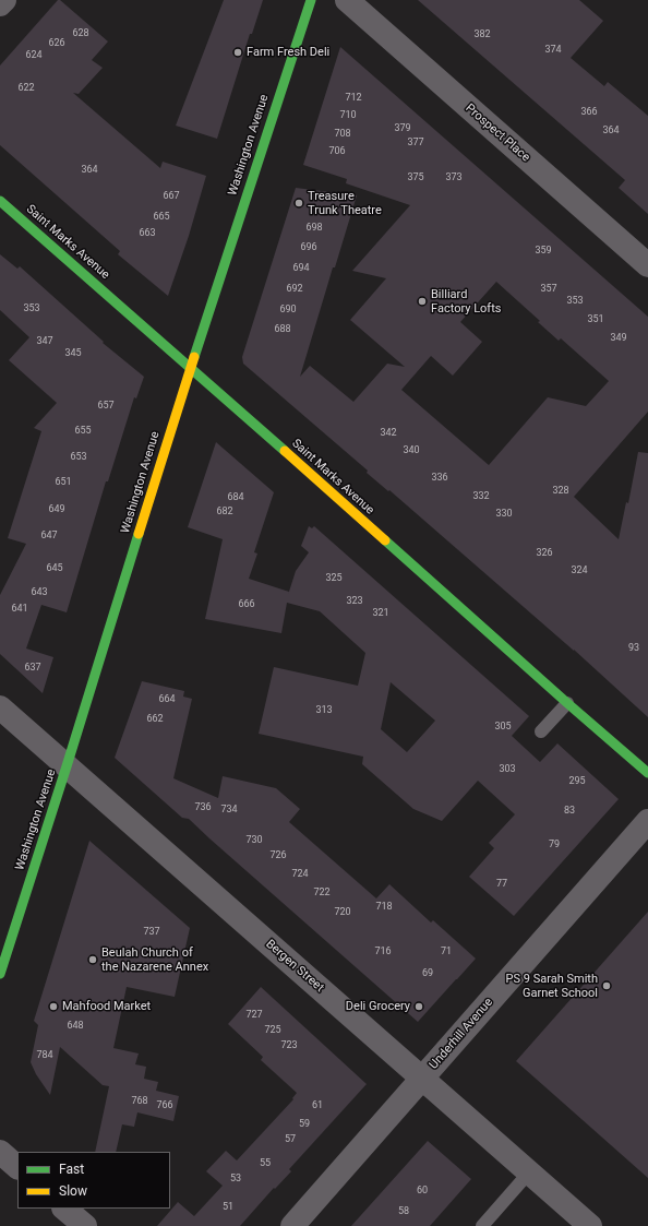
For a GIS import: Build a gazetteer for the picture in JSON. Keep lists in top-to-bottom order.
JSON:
{
  "streets": {
    "main road": ["Washington Avenue", "Saint Marks Avenue"],
    "street": ["Prospect Place", "Bergen Street", "Underhill Avenue"]
  },
  "crossings": [
    ["Washington Avenue", "Saint Marks Avenue"],
    ["Washington Avenue", "Bergen Street"],
    ["Bergen Street", "Underhill Avenue"]
  ],
  "places": [
    "Farm Fresh Deli",
    "Treasure Trunk Theatre",
    "Billiard Factory Lofts",
    "Beulah Church of the Nazarene Annex",
    "PS 9 Sarah Smith Garnet School",
    "Mahfood Market",
    "Deli Grocery"
  ],
  "house_numbers": [
    "628",
    "382",
    "626",
    "374",
    "624",
    "622",
    "712",
    "366",
    "710",
    "379",
    "364",
    "708",
    "377",
    "706",
    "364",
    "375",
    "373",
    "667",
    "665",
    "698",
    "663",
    "696",
    "359",
    "694",
    "692",
    "357",
    "353",
    "353",
    "690",
    "351",
    "688",
    "349",
    "347",
    "345",
    "657",
    "655",
    "342",
    "340",
    "653",
    "336",
    "651",
    "328",
    "332",
    "684",
    "649",
    "682",
    "330",
    "647",
    "326",
    "645",
    "324",
    "325",
    "643",
    "323",
    "666",
    "641",
    "321",
    "93",
    "637",
    "664",
    "313",
    "662",
    "305",
    "303",
    "295",
    "736",
    "734",
    "83",
    "730",
    "79",
    "726",
    "724",
    "77",
    "722",
    "718",
    "720",
    "737",
    "716",
    "71",
    "69",
    "727",
    "648",
    "725",
    "723",
    "784",
    "768",
    "766",
    "61",
    "59",
    "57",
    "55",
    "53",
    "60",
    "51",
    "58"
  ],
  "legend": ["Fast", "Slow"]
}
